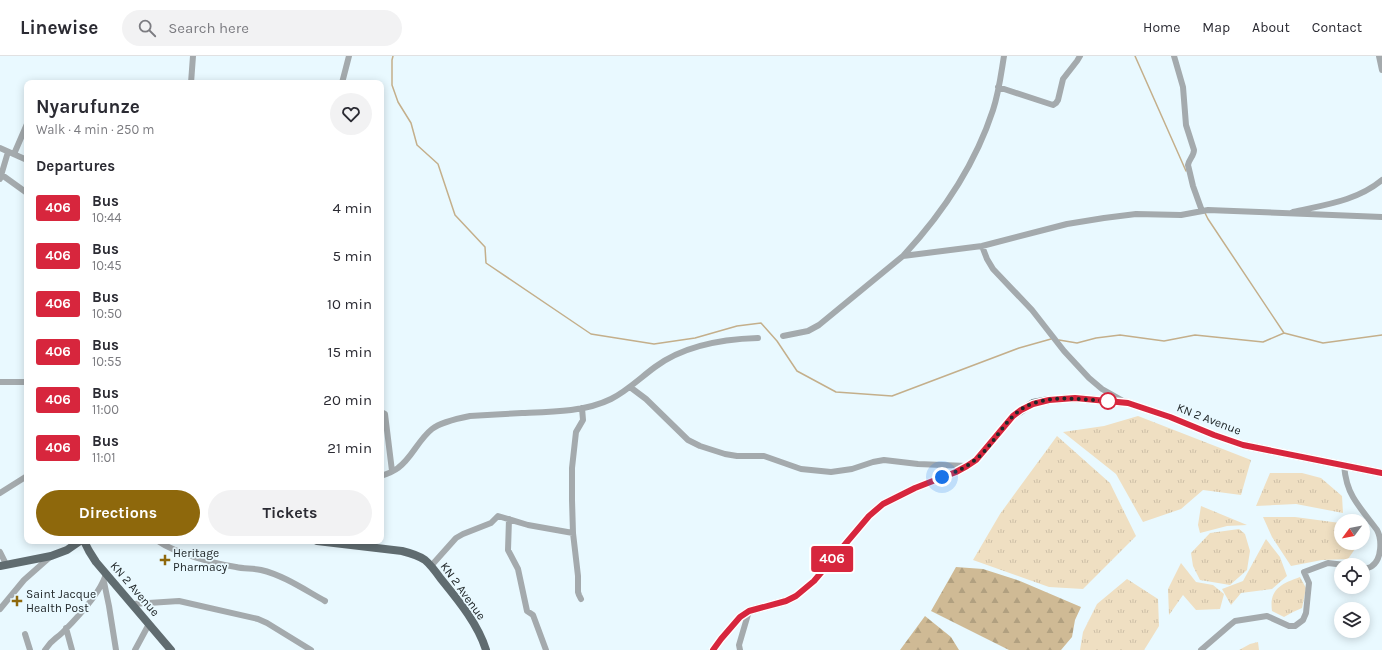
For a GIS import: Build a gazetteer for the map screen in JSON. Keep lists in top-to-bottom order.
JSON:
{
  "streets": {
    "main road": ["KN 2 Avenue"]
  },
  "places": {
    "health": ["Heritage Pharmacy", "Saint Jacque Health Post"]
  },
  "lines": ["bus line 406"],
  "north": "bottom left",
  "page": {
    "header": "Linewise",
    "search": "Search here",
    "nav": [
      "Home",
      "Map",
      "About",
      "Contact"
    ],
    "on_map": "406",
    "heading": [
      ["Nyarufunze", "Walk · 4 min · 250 m"],
      "Departures"
    ],
    "list": [
      {
        "mark": "406",
        "name": "Bus",
        "note": "10:44",
        "value": "4 min"
      },
      {
        "mark": "406",
        "name": "Bus",
        "note": "10:45",
        "value": "5 min"
      },
      {
        "mark": "406",
        "name": "Bus",
        "note": "10:50",
        "value": "10 min"
      },
      {
        "mark": "406",
        "name": "Bus",
        "note": "10:55",
        "value": "15 min"
      },
      {
        "mark": "406",
        "name": "Bus",
        "note": "11:00",
        "value": "20 min"
      },
      {
        "mark": "406",
        "name": "Bus",
        "note": "11:01",
        "value": "21 min"
      }
    ],
    "buttons": ["Directions", "Tickets"]
  }
}
